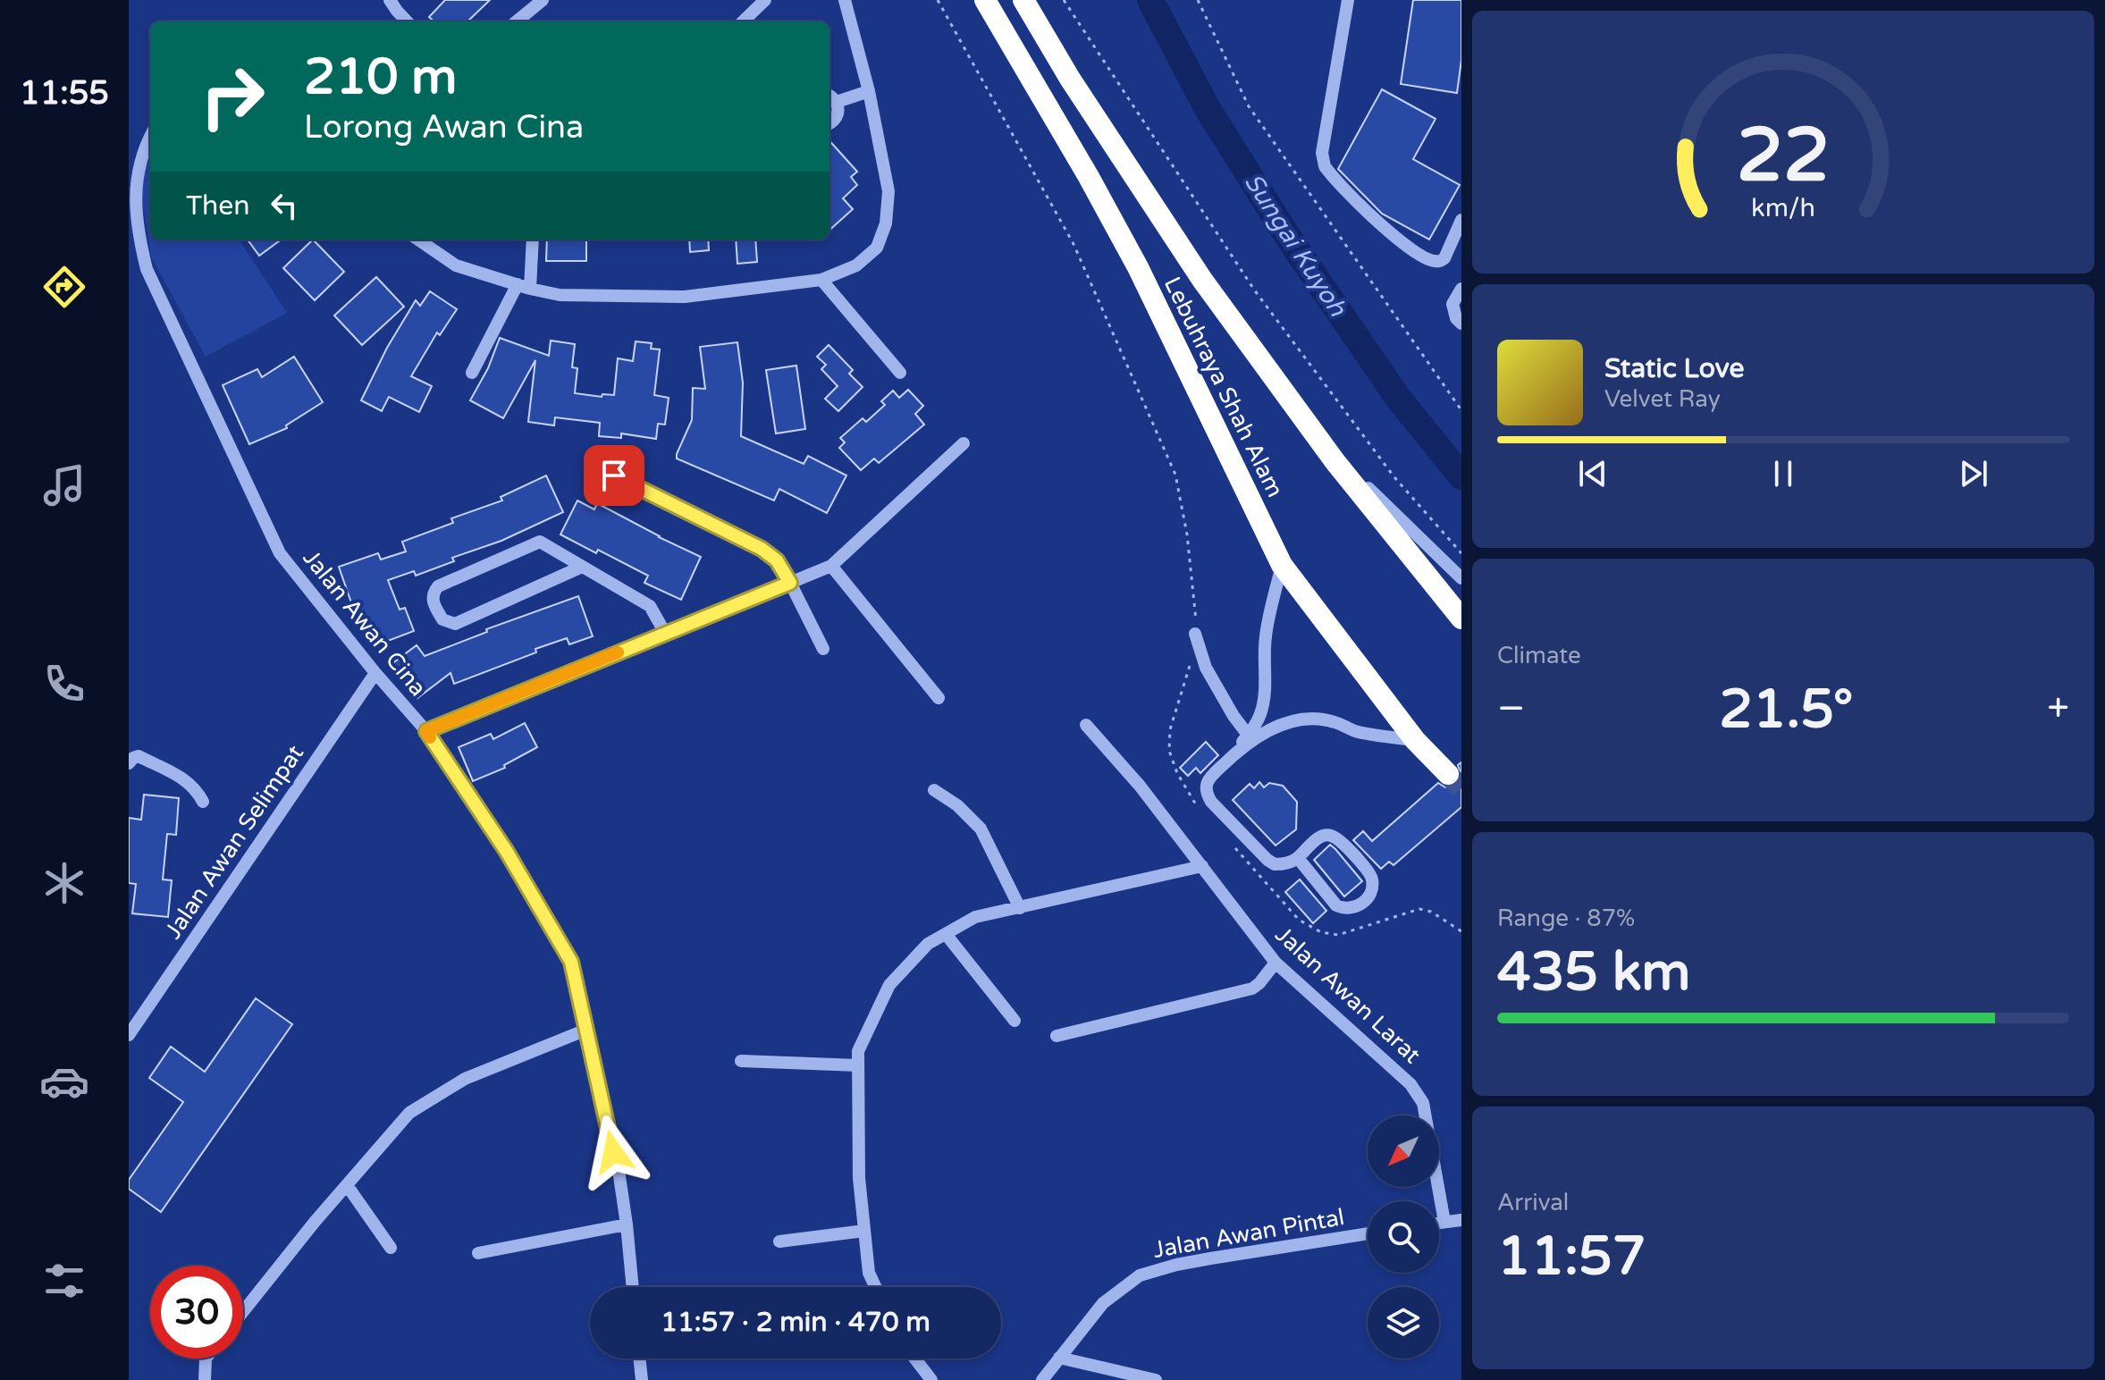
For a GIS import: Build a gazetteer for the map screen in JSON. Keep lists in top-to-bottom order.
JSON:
{
  "streets": {
    "highway": ["Lebuhraya Shah Alam"],
    "street": [
      "Jalan Awan Cina",
      "Jalan Awan Selimpat",
      "Jalan Awan Larat",
      "Jalan Awan Pintal"
    ]
  },
  "crossings": [
    ["Jalan Awan Cina", "Jalan Awan Selimpat"]
  ],
  "water": ["Sungai Kuyoh"],
  "north": "bottom left",
  "page": {
    "tabs": "11:55",
    "turn": ["210 m", "Lorong Awan Cina"],
    "then": "Then",
    "song": ["Static Love", "Velvet Ray"],
    "tile": [
      "Climate",
      ["Range · 87%", "435 km"],
      ["Arrival", "11:57"]
    ],
    "heat": ["−", "21.5°", "+"],
    "limit": "30",
    "trip": "11:57 · 2 min · 470 m",
    "gauge": ["22", "km/h"]
  }
}
